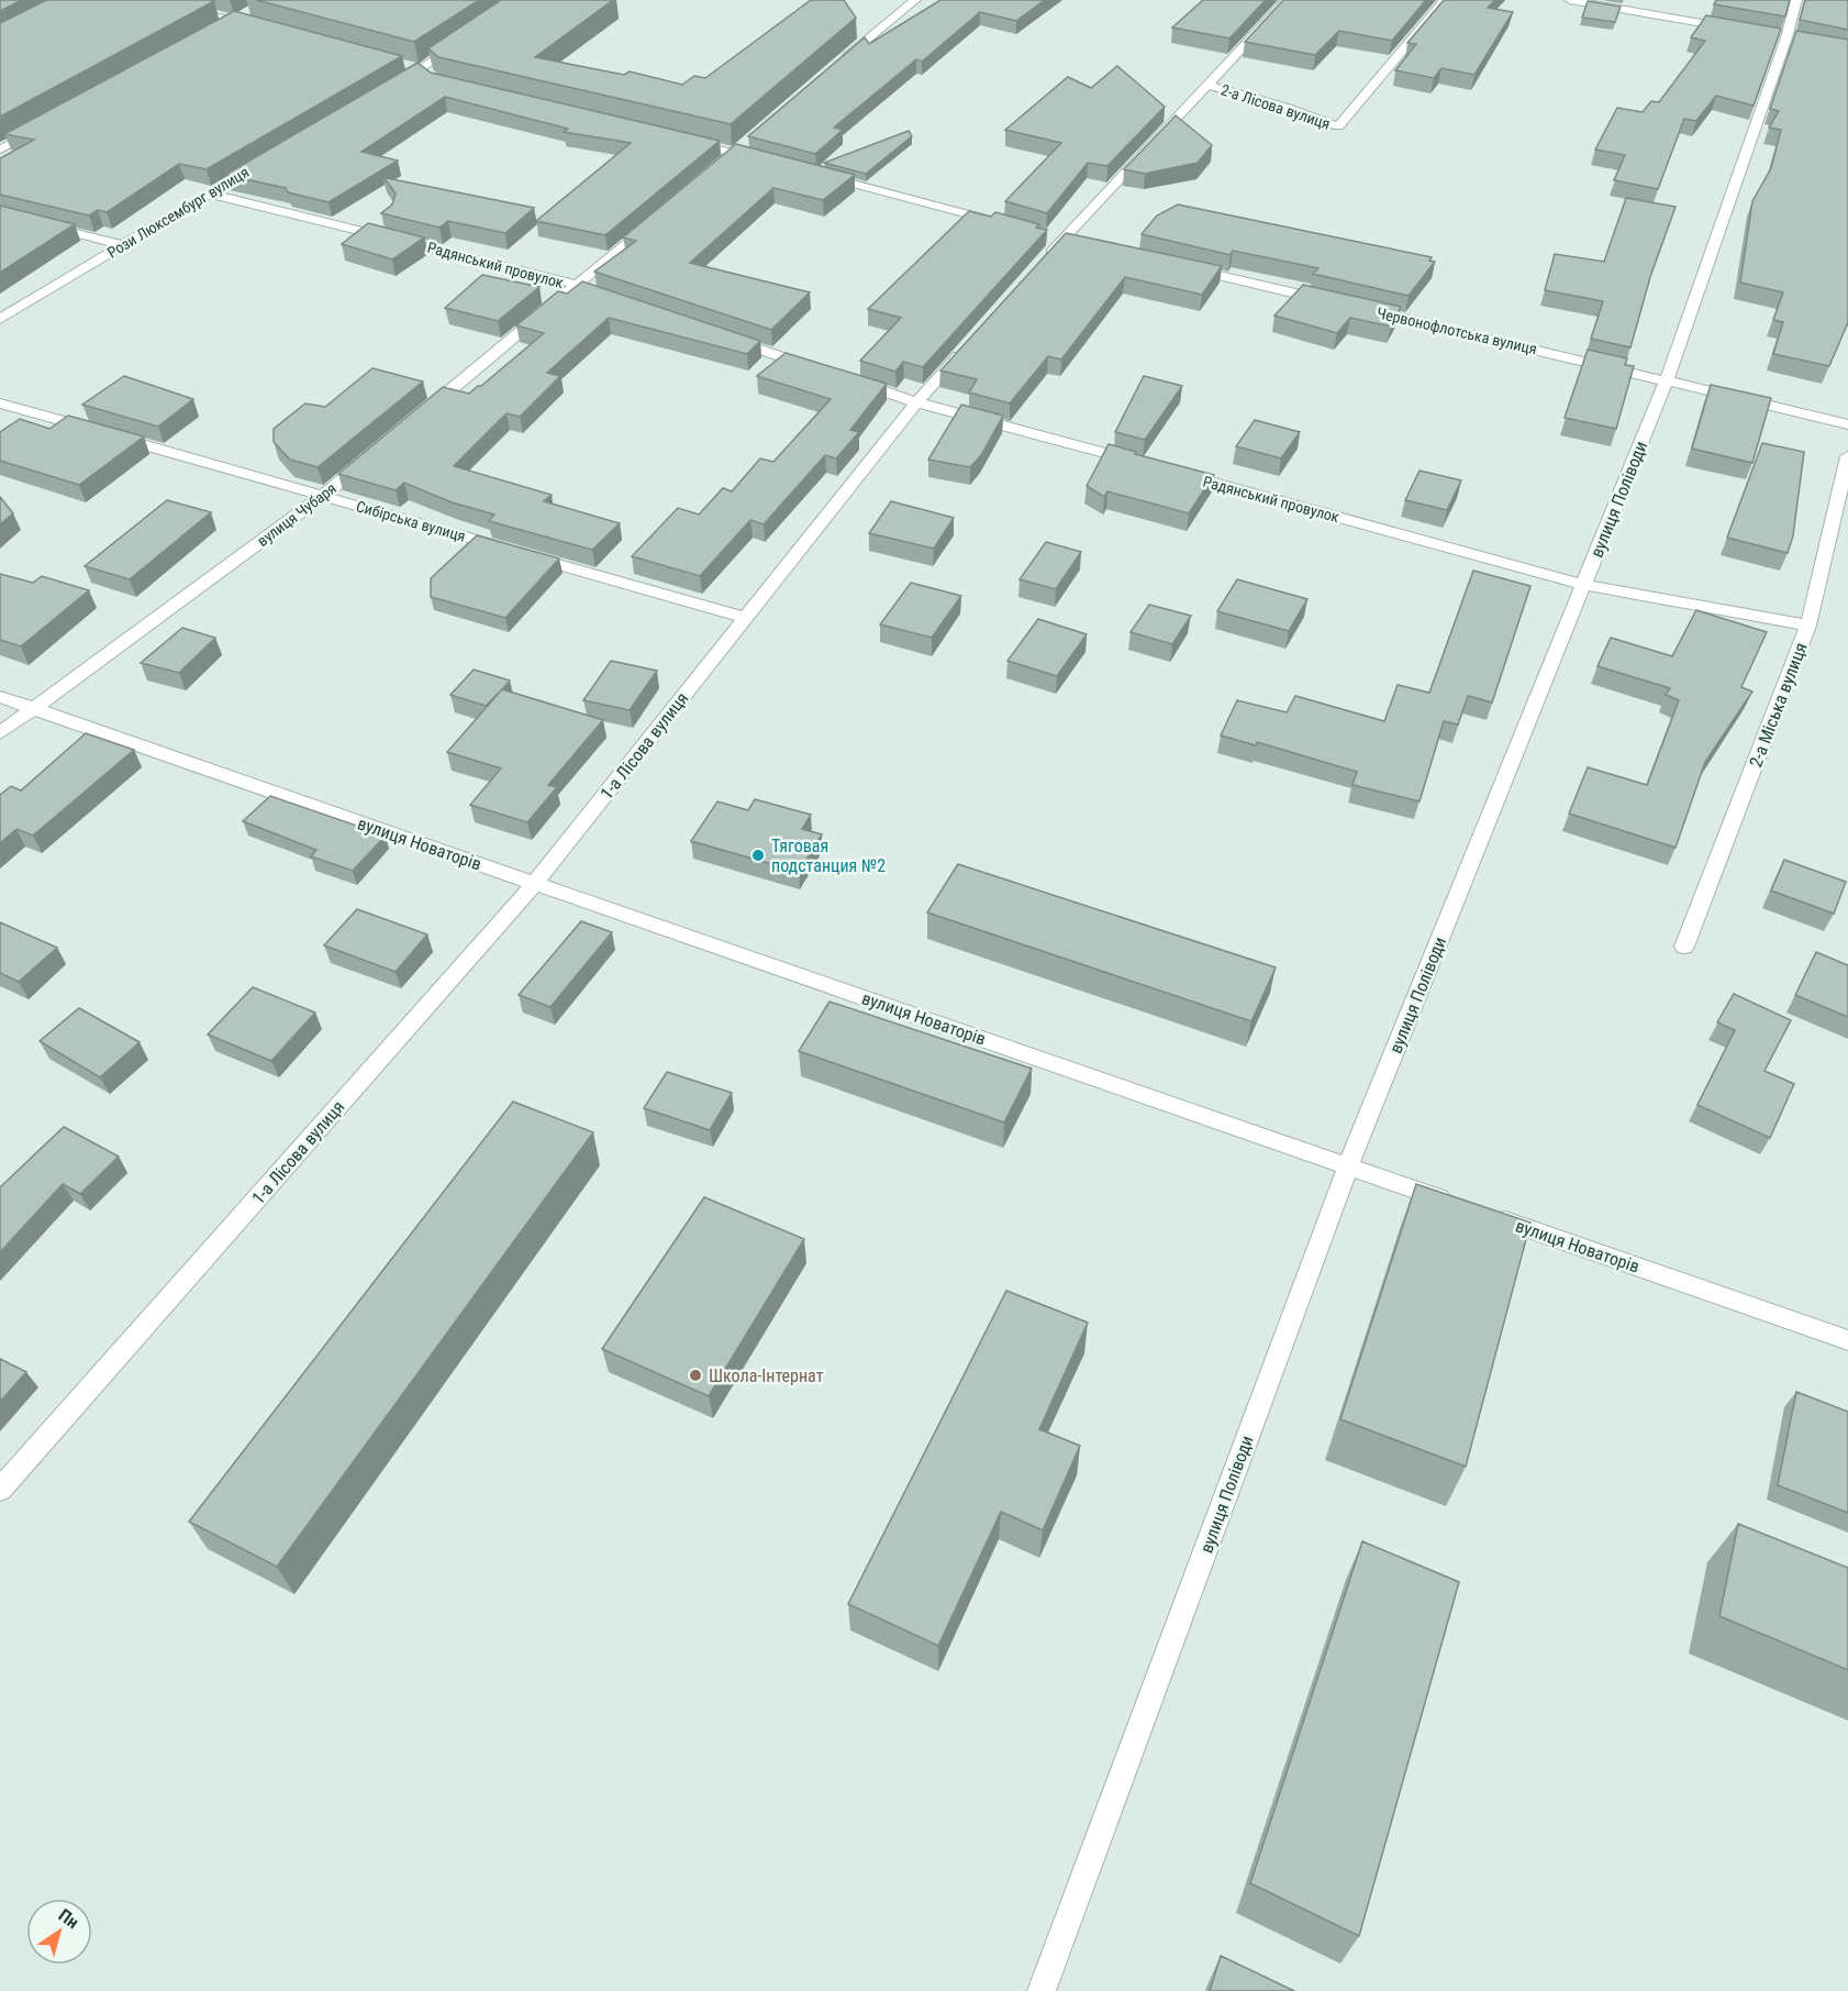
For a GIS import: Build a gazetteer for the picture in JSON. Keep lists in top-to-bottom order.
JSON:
{
  "streets": {
    "street": [
      "2-а Лісова вулиця",
      "Рози Люксембург вулиця",
      "Радянський провулок",
      "Червонофлотська вулиця",
      "вулиця Поліводи",
      "вулиця Чубаря",
      "Сибірська вулиця",
      "2-а Міська вулиця",
      "1-а Лісова вулиця",
      "вулиця Новаторів"
    ]
  },
  "crossings": [
    ["Рози Люксембург вулиця", "Радянський провулок"],
    ["Радянський провулок", "вулиця Поліводи"],
    ["Радянський провулок", "2-а Міська вулиця"],
    ["Червонофлотська вулиця", "вулиця Поліводи"],
    ["вулиця Поліводи", "вулиця Новаторів"],
    ["вулиця Чубаря", "Сибірська вулиця"],
    ["вулиця Чубаря", "вулиця Новаторів"],
    ["Сибірська вулиця", "1-а Лісова вулиця"],
    ["1-а Лісова вулиця", "вулиця Новаторів"]
  ],
  "places": ["Тяговая подстанция №2", "Школа-Інтернат"],
  "north": "top right"
}
